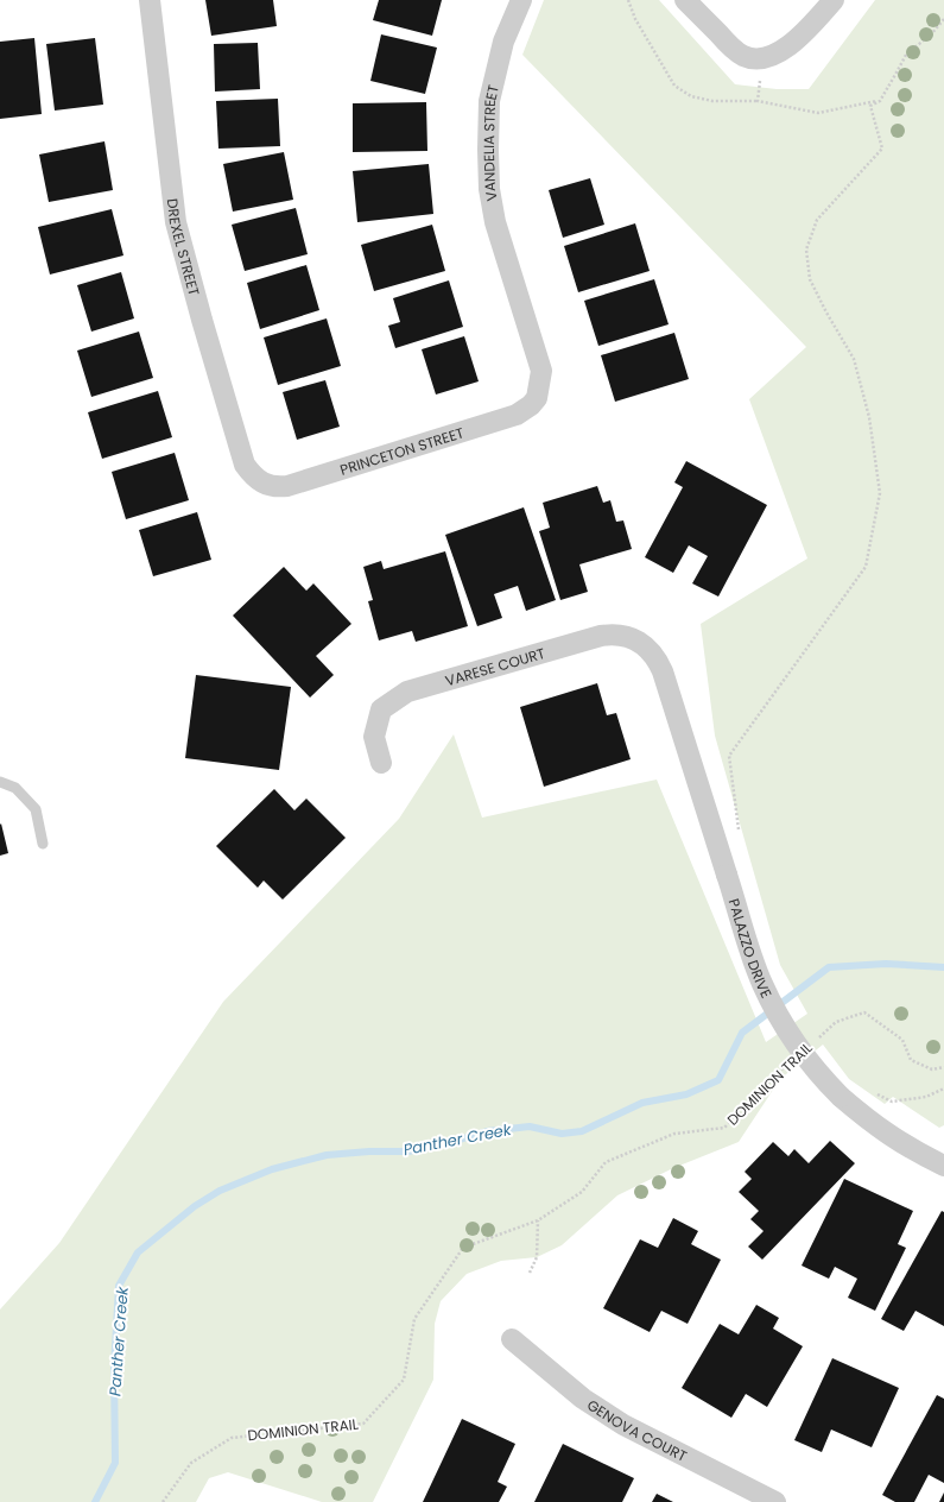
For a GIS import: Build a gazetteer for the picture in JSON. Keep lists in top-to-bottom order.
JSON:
{
  "streets": {
    "street": [
      "VANDELIA STREET",
      "DREXEL STREET",
      "PRINCETON STREET",
      "VARESE COURT",
      "PALAZZO DRIVE",
      "GENOVA COURT"
    ],
    "path": ["DOMINION TRAIL"]
  },
  "crossings": [
    ["VANDELIA STREET", "PRINCETON STREET"],
    ["DREXEL STREET", "PRINCETON STREET"],
    ["VARESE COURT", "PALAZZO DRIVE"]
  ],
  "water": ["Panther Creek"]
}
